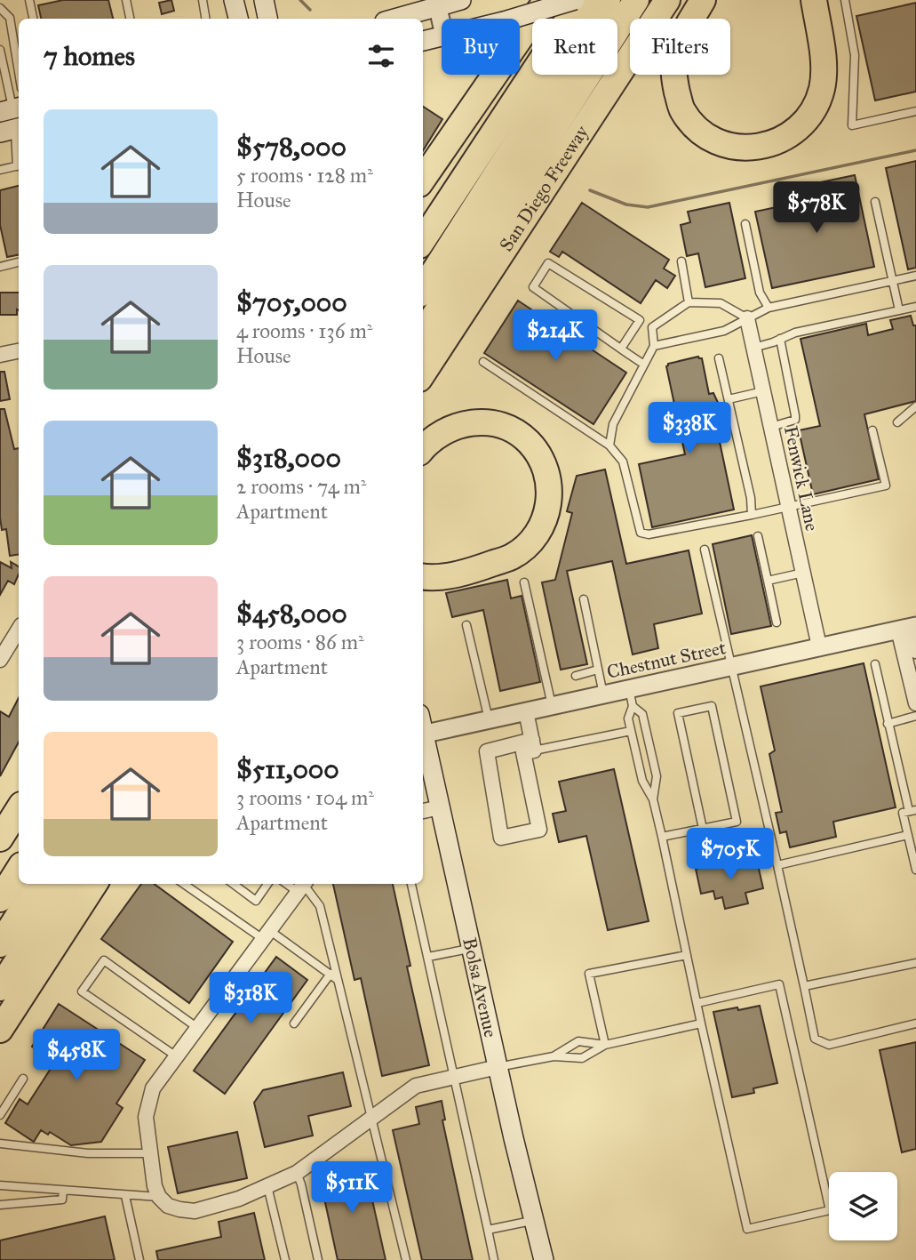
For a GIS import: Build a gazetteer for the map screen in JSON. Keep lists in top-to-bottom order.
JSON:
{
  "streets": {
    "highway": ["San Diego Freeway"],
    "main road": ["Bolsa Avenue"],
    "street": ["Fenwick Lane", "Chestnut Street"]
  },
  "crossings": [
    ["Fenwick Lane", "Chestnut Street"],
    ["Chestnut Street", "Bolsa Avenue"]
  ],
  "page": {
    "chip": ["Buy", "Rent", "Filters"],
    "heading": "7 homes",
    "list": [
      {
        "name": "$578,000",
        "note": "5 rooms · 128 m² · House"
      },
      {
        "name": "$705,000",
        "note": "4 rooms · 136 m² · House"
      },
      {
        "name": "$318,000",
        "note": "2 rooms · 74 m² · Apartment"
      },
      {
        "name": "$458,000",
        "note": "3 rooms · 86 m² · Apartment"
      },
      {
        "name": "$511,000",
        "note": "3 rooms · 104 m² · Apartment"
      }
    ],
    "price": [
      "$578K",
      "$214K",
      "$338K",
      "$705K",
      "$318K",
      "$458K",
      "$511K"
    ]
  }
}
